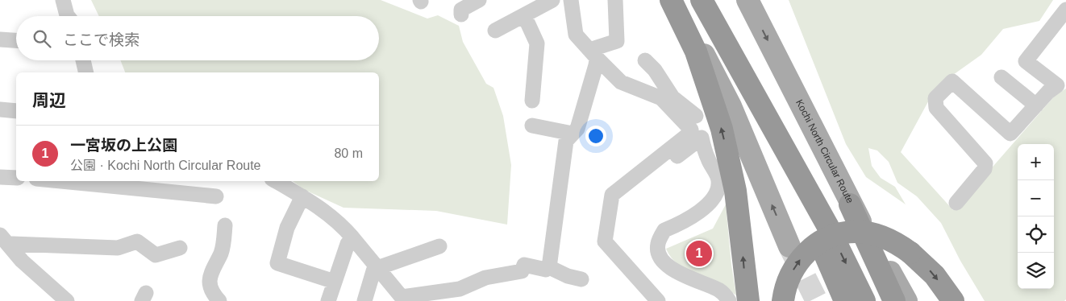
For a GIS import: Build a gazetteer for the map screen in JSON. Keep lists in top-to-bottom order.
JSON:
{
  "streets": {
    "main road": ["Kochi North Circular Route"]
  },
  "page": {
    "search": "ここで検索",
    "heading": "周辺",
    "list": [
      {
        "mark": "1",
        "name": "一宮坂の上公園",
        "note": "公園 · Kochi North Circular Route",
        "value": "80 m"
      }
    ],
    "map_buttons": ["+", "−"],
    "pins": "1"
  }
}
